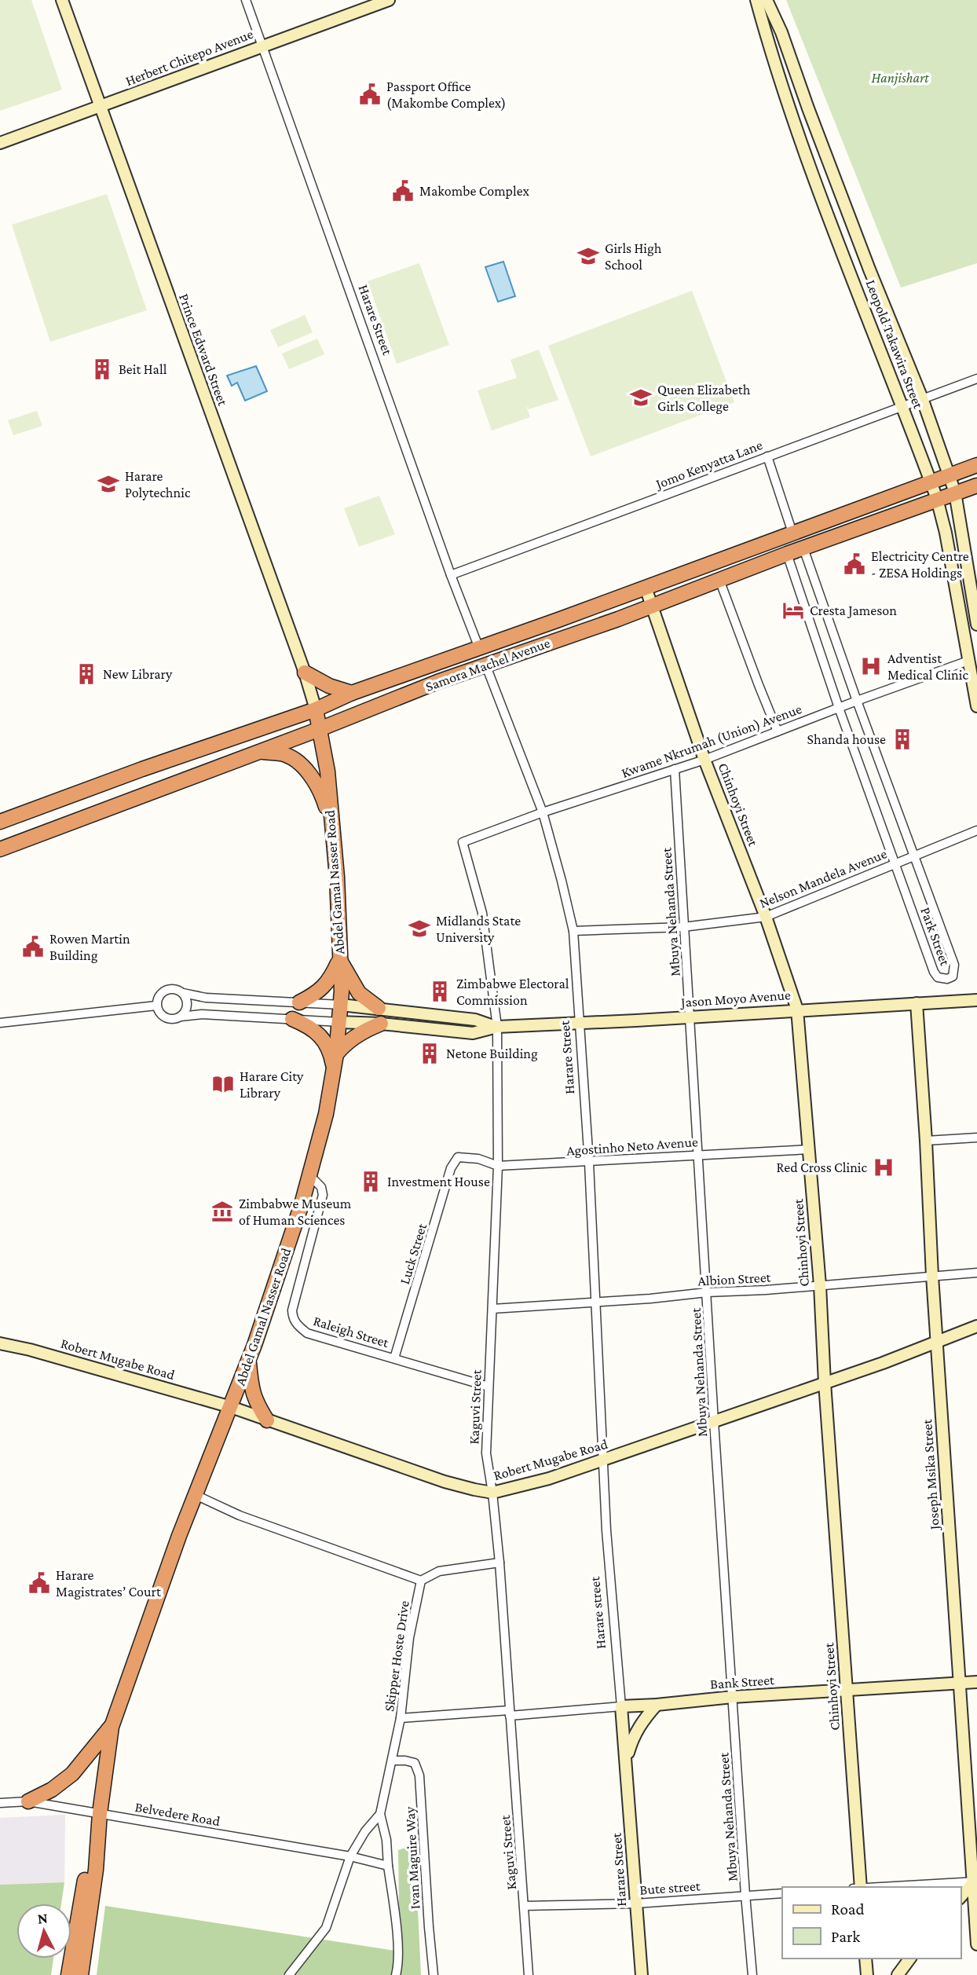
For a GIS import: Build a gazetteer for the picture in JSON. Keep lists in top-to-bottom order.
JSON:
{
  "streets": {
    "highway": ["Samora Machel Avenue", "Abdel Gamal Nasser Road"],
    "main road": [
      "Herbert Chitepo Avenue",
      "Harare Street",
      "Leopold Takawira Street",
      "Prince Edward Street",
      "Chinhoyi Street",
      "Jason Moyo Avenue",
      "Robert Mugabe Road",
      "Joseph Msika Street",
      "Harare street",
      "Bank Street"
    ],
    "street": [
      "Jomo Kenyatta Lane",
      "Kwame Nkrumah (Union) Avenue",
      "Nelson Mandela Avenue",
      "Mbuya Nehanda Street",
      "Park Street",
      "Agostinho Neto Avenue",
      "Luck Street",
      "Albion Street",
      "Raleigh Street",
      "Kaguvi Street",
      "Skipper Hoste Drive",
      "Belvedere Road",
      "Ivan Maguire Way",
      "Bute street"
    ]
  },
  "crossings": [
    ["Herbert Chitepo Avenue", "Harare Street"],
    ["Herbert Chitepo Avenue", "Prince Edward Street"],
    ["Harare Street", "Jomo Kenyatta Lane"],
    ["Harare Street", "Samora Machel Avenue"],
    ["Harare Street", "Kwame Nkrumah (Union) Avenue"],
    ["Harare Street", "Nelson Mandela Avenue"],
    ["Harare Street", "Jason Moyo Avenue"],
    ["Harare Street", "Agostinho Neto Avenue"],
    ["Harare Street", "Albion Street"],
    ["Harare Street", "Robert Mugabe Road"],
    ["Harare Street", "Harare street"],
    ["Harare Street", "Bute street"],
    ["Leopold Takawira Street", "Jomo Kenyatta Lane"],
    ["Leopold Takawira Street", "Samora Machel Avenue"],
    ["Leopold Takawira Street", "Kwame Nkrumah (Union) Avenue"],
    ["Prince Edward Street", "Samora Machel Avenue"],
    ["Prince Edward Street", "Abdel Gamal Nasser Road"],
    ["Samora Machel Avenue", "Chinhoyi Street"],
    ["Samora Machel Avenue", "Abdel Gamal Nasser Road"],
    ["Samora Machel Avenue", "Park Street"],
    ["Kwame Nkrumah (Union) Avenue", "Chinhoyi Street"],
    ["Kwame Nkrumah (Union) Avenue", "Mbuya Nehanda Street"],
    ["Kwame Nkrumah (Union) Avenue", "Park Street"],
    ["Kwame Nkrumah (Union) Avenue", "Kaguvi Street"],
    ["Chinhoyi Street", "Nelson Mandela Avenue"],
    ["Chinhoyi Street", "Jason Moyo Avenue"],
    ["Chinhoyi Street", "Agostinho Neto Avenue"],
    ["Chinhoyi Street", "Albion Street"],
    ["Chinhoyi Street", "Robert Mugabe Road"],
    ["Chinhoyi Street", "Bank Street"],
    ["Nelson Mandela Avenue", "Mbuya Nehanda Street"],
    ["Nelson Mandela Avenue", "Park Street"],
    ["Abdel Gamal Nasser Road", "Jason Moyo Avenue"],
    ["Abdel Gamal Nasser Road", "Raleigh Street"],
    ["Abdel Gamal Nasser Road", "Robert Mugabe Road"],
    ["Abdel Gamal Nasser Road", "Belvedere Road"],
    ["Mbuya Nehanda Street", "Jason Moyo Avenue"],
    ["Mbuya Nehanda Street", "Agostinho Neto Avenue"],
    ["Mbuya Nehanda Street", "Albion Street"],
    ["Mbuya Nehanda Street", "Robert Mugabe Road"],
    ["Mbuya Nehanda Street", "Bank Street"],
    ["Mbuya Nehanda Street", "Bute street"],
    ["Jason Moyo Avenue", "Kaguvi Street"],
    ["Jason Moyo Avenue", "Joseph Msika Street"],
    ["Agostinho Neto Avenue", "Luck Street"],
    ["Agostinho Neto Avenue", "Kaguvi Street"],
    ["Luck Street", "Raleigh Street"],
    ["Albion Street", "Kaguvi Street"],
    ["Albion Street", "Joseph Msika Street"],
    ["Raleigh Street", "Kaguvi Street"],
    ["Robert Mugabe Road", "Kaguvi Street"],
    ["Robert Mugabe Road", "Joseph Msika Street"],
    ["Robert Mugabe Road", "Harare street"],
    ["Kaguvi Street", "Bank Street"],
    ["Kaguvi Street", "Bute street"],
    ["Joseph Msika Street", "Bank Street"],
    ["Harare street", "Bank Street"],
    ["Skipper Hoste Drive", "Bank Street"],
    ["Skipper Hoste Drive", "Belvedere Road"],
    ["Skipper Hoste Drive", "Ivan Maguire Way"]
  ],
  "parks": ["Hanjishart"],
  "places": {
    "public building": [
      "Passport Office (Makombe Complex)",
      "Makombe Complex",
      "Electricity Centre - ZESA Holdings",
      "Rowen Martin Building",
      "Harare Magistrates’ Court"
    ],
    "school or university": [
      "Girls High School",
      "Queen Elizabeth Girls College",
      "Harare Polytechnic",
      "Midlands State University"
    ],
    "building": [
      "Beit Hall",
      "New Library",
      "Shanda house",
      "Zimbabwe Electoral Commission",
      "Netone Building",
      "Investment House"
    ],
    "hotel": ["Cresta Jameson"],
    "hospital": ["Adventist Medical Clinic", "Red Cross Clinic"],
    "library": ["Harare City Library"],
    "museum": ["Zimbabwe Museum of Human Sciences"]
  },
  "legend": ["Road", "Park"],
  "north": "top"
}
